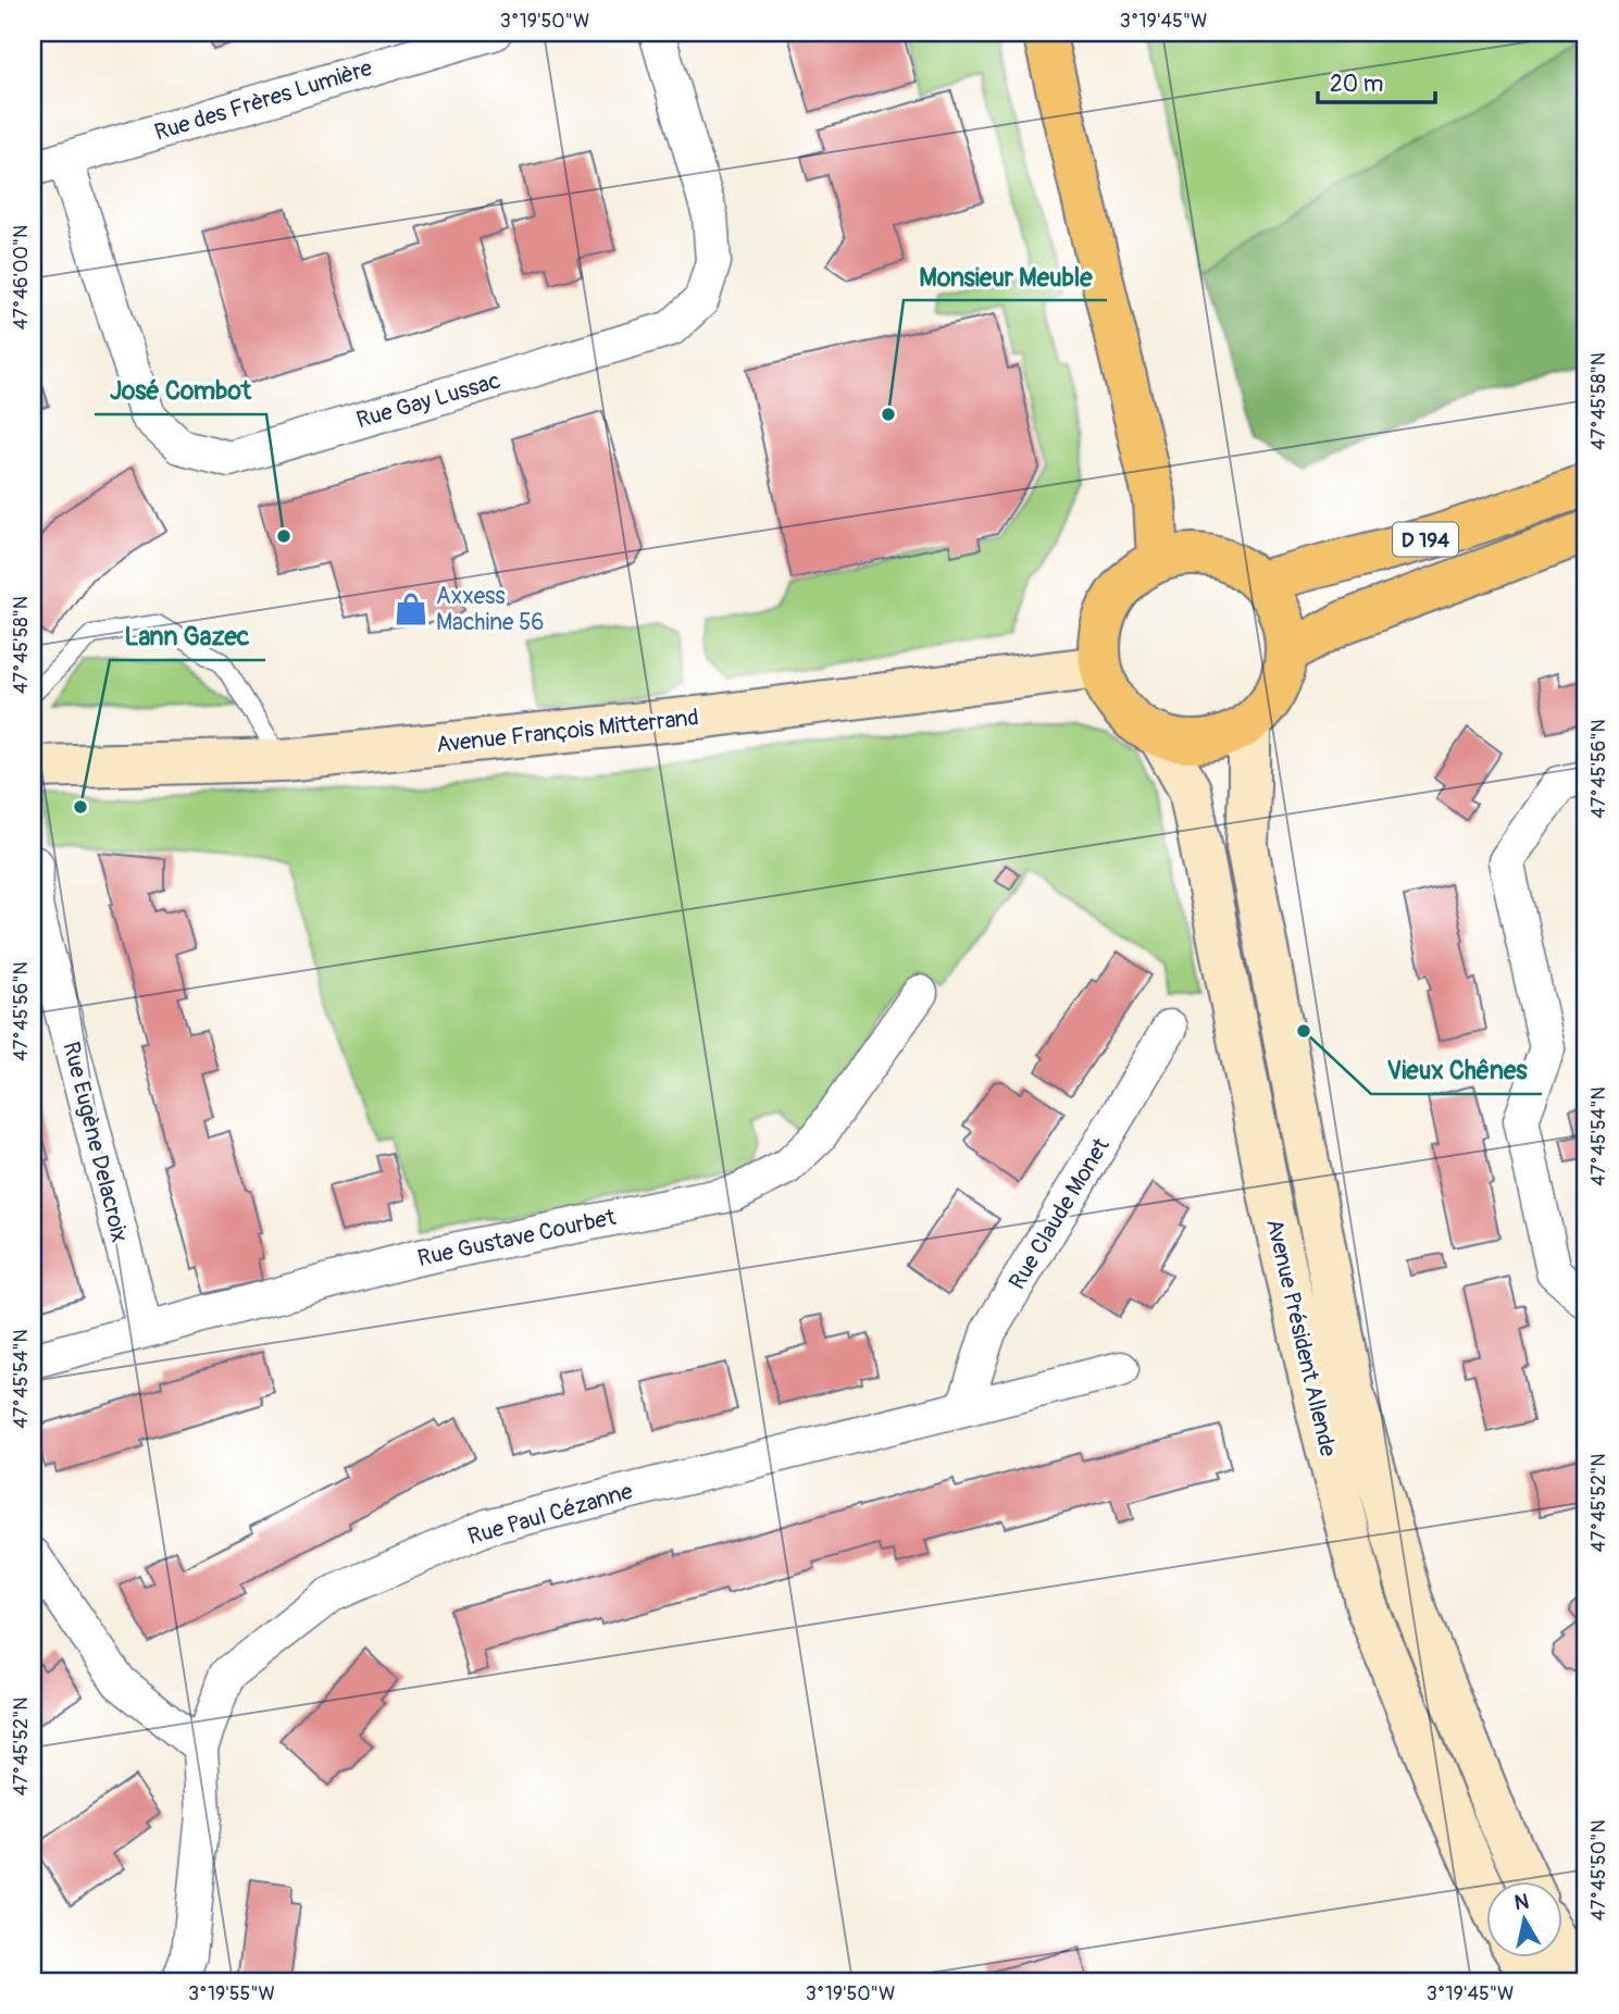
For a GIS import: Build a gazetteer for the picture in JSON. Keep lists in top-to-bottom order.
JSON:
{
  "streets": {
    "main road": ["D 194", "Avenue François Mitterrand", "Avenue Président Allende"],
    "street": [
      "Rue des Frères Lumière",
      "Rue Gay Lussac",
      "Rue Eugène Delacroix",
      "Rue Claude Monet",
      "Rue Gustave Courbet",
      "Rue Paul Cézanne"
    ]
  },
  "crossings": [
    ["Rue des Frères Lumière", "Rue Gay Lussac"],
    ["D 194", "Avenue François Mitterrand"],
    ["D 194", "Avenue Président Allende"],
    ["Avenue François Mitterrand", "Avenue Président Allende"],
    ["Rue Eugène Delacroix", "Rue Gustave Courbet"],
    ["Rue Claude Monet", "Rue Paul Cézanne"]
  ],
  "places": {
    "other": [
      "Monsieur Meuble",
      "José Combot",
      "Lann Gazec",
      "Vieux Chênes"
    ],
    "shop": ["Axxess Machine 56"]
  },
  "scale_bar": "20 m",
  "north": "top",
  "coordinates": [
    "3°19'50\"W",
    "3°19'45\"W",
    "47°46'00\"N",
    "47°45'58\"N",
    "47°45'56\"N",
    "47°45'54\"N",
    "47°45'52\"N",
    "47°45'50\"N",
    "3°19'55\"W"
  ]
}
